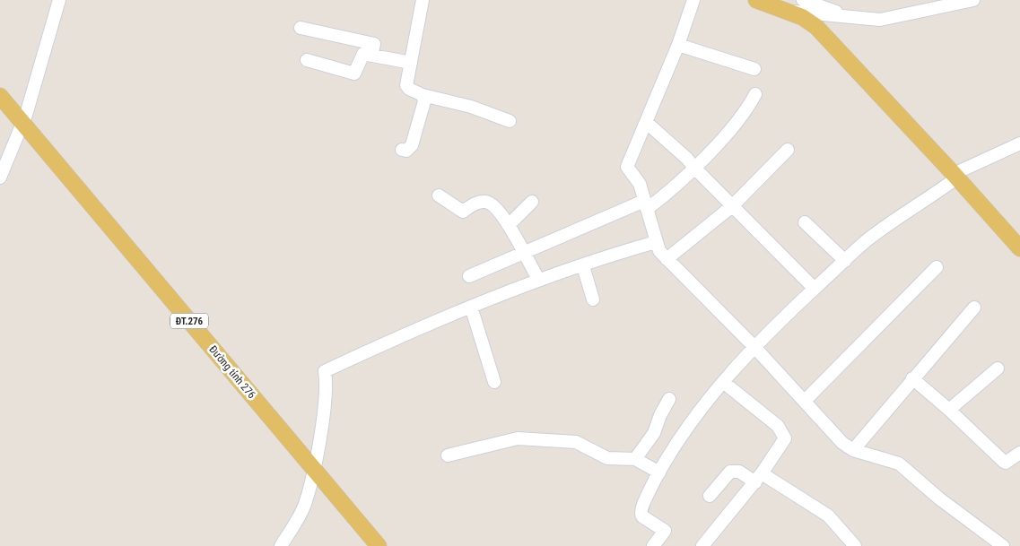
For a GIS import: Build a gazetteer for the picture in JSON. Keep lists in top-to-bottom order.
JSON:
{
  "streets": {
    "main road": ["ĐT.276", "Đường tỉnh 276"]
  }
}
